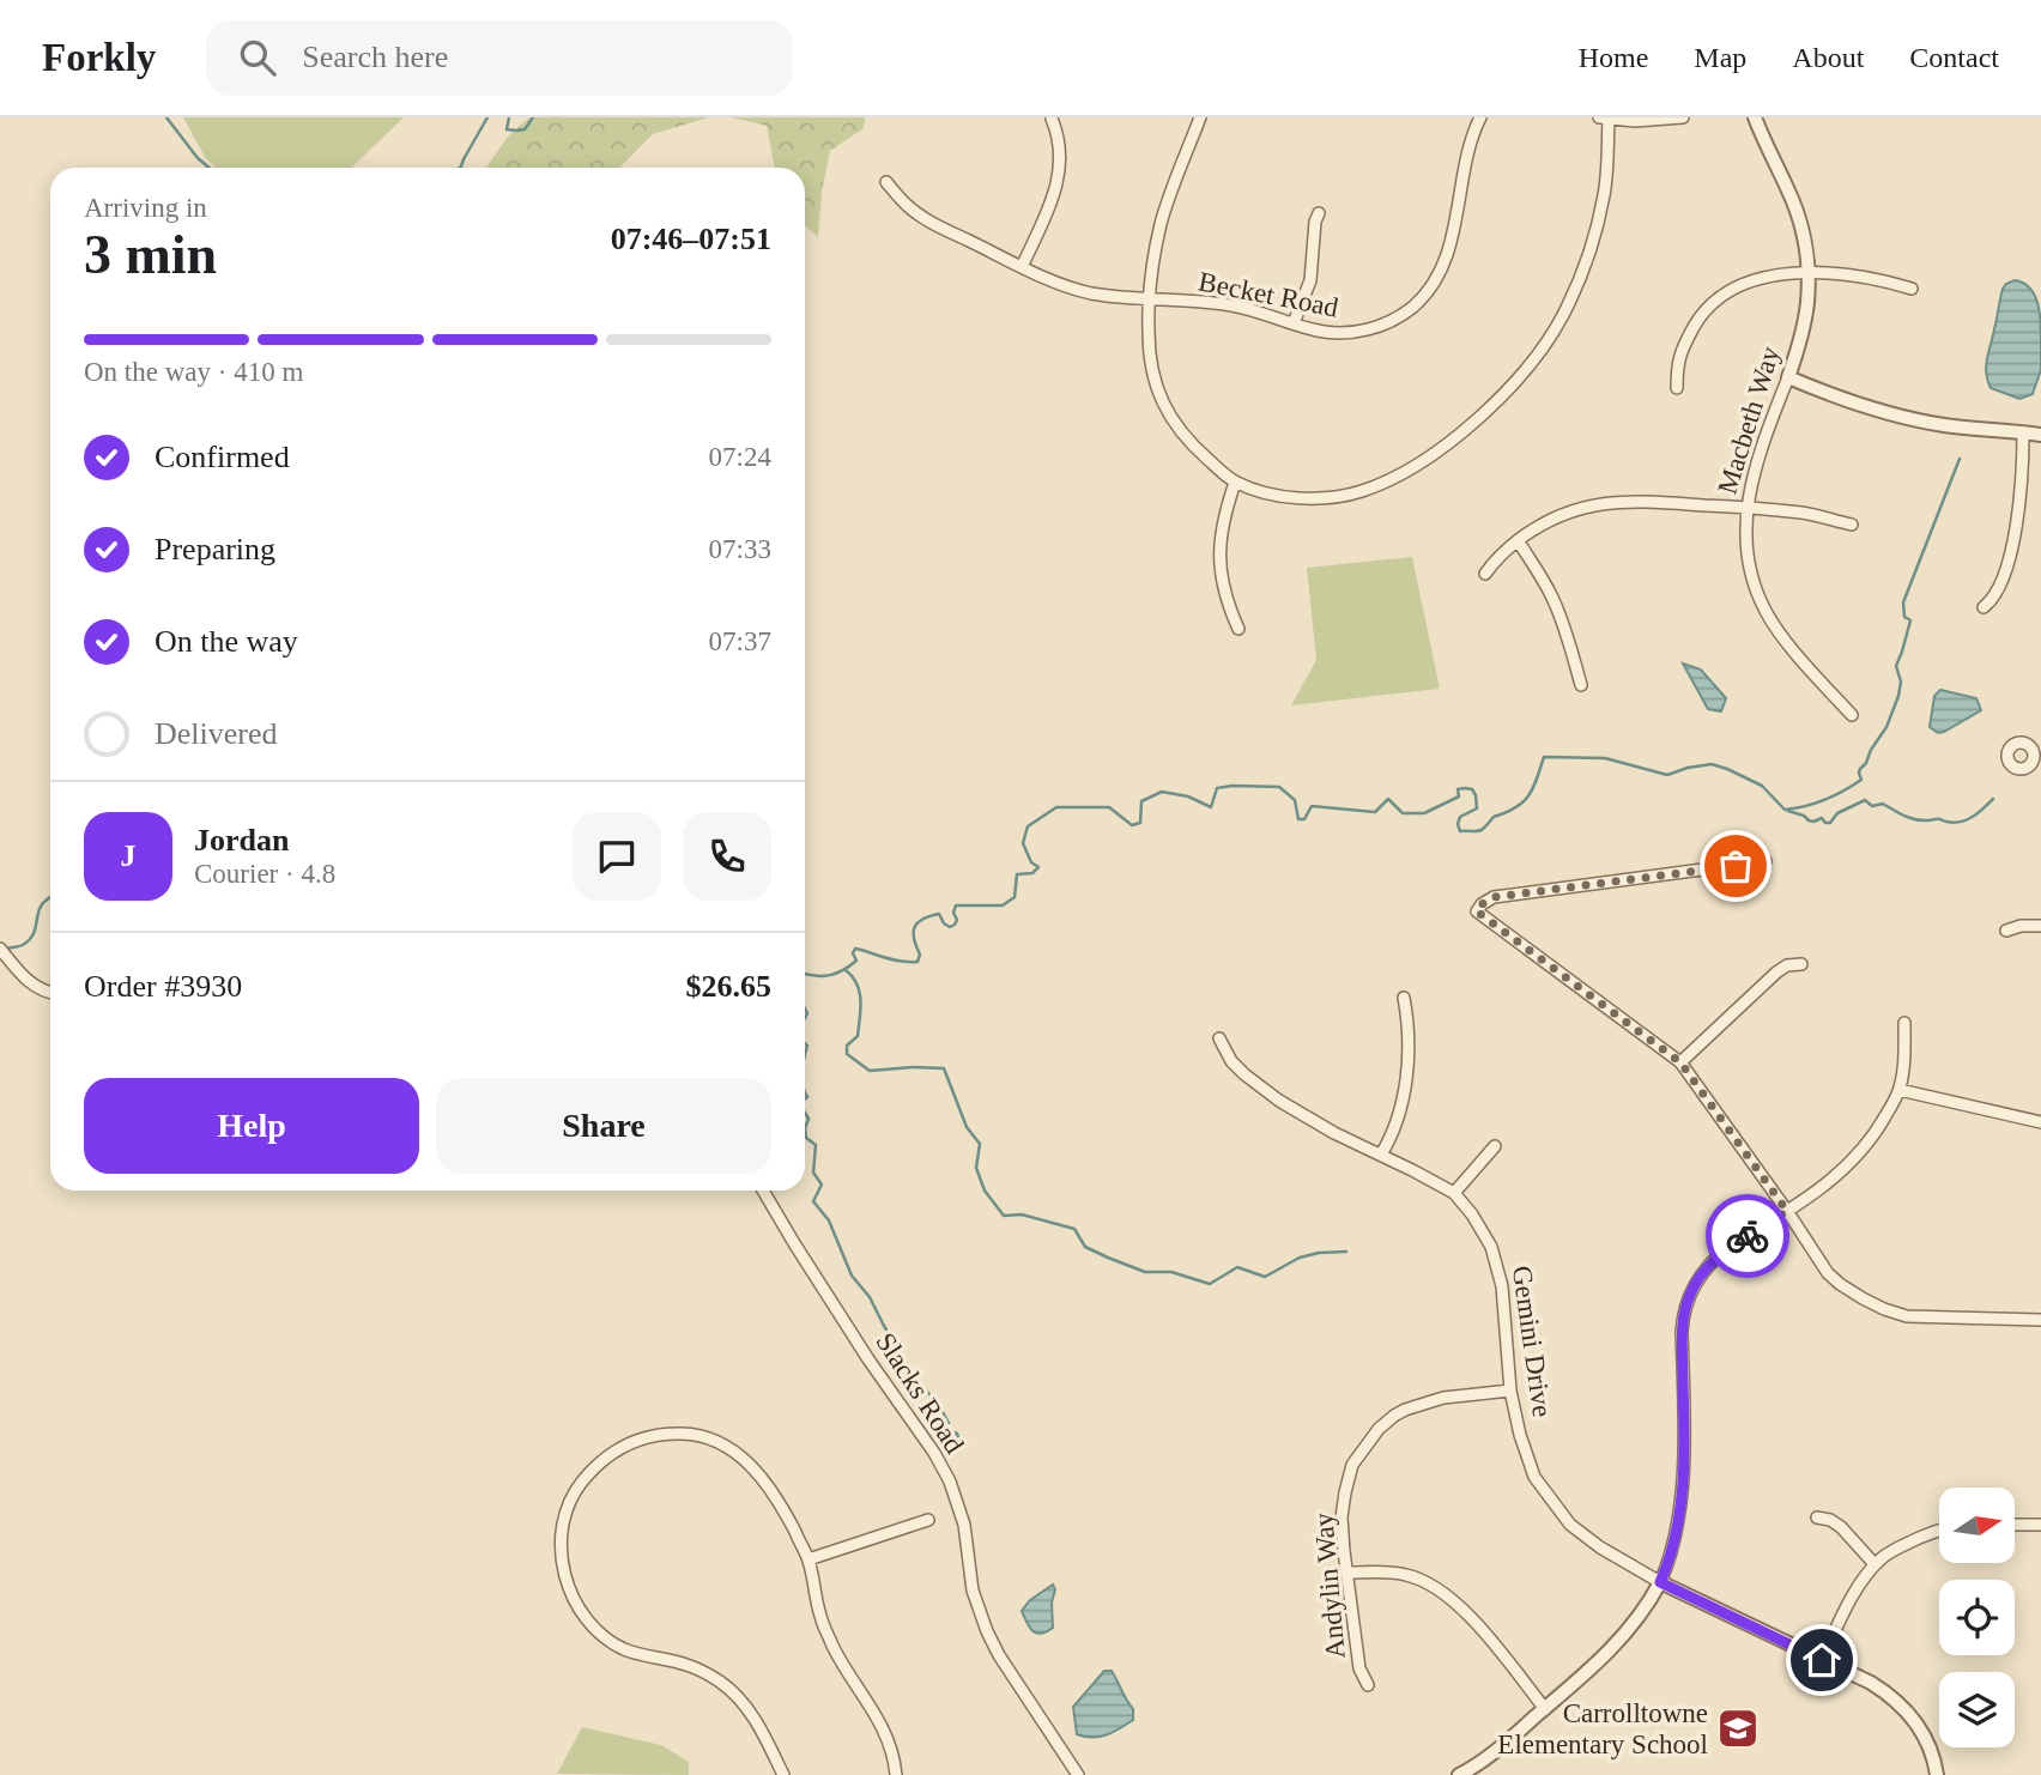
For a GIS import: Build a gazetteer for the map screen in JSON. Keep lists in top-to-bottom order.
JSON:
{
  "streets": {
    "street": [
      "Becket Road",
      "Macbeth Way",
      "Gemini Drive",
      "Slacks Road",
      "Andylin Way"
    ]
  },
  "crossings": [
    ["Gemini Drive", "Andylin Way"]
  ],
  "places": {
    "school or university": ["Carrolltowne Elementary School"]
  },
  "north": "right",
  "page": {
    "header": "Forkly",
    "search": "Search here",
    "nav": [
      "Home",
      "Map",
      "About",
      "Contact"
    ],
    "heading": ["3 min", "Arriving in", "07:46–07:51"],
    "panel": [
      "Jordan",
      "Courier · 4.8",
      "Order #3930",
      "$26.65"
    ],
    "bar": "On the way · 410 m",
    "list": [
      ["Confirmed", "07:24"],
      ["Preparing", "07:33"],
      ["On the way", "07:37"],
      "Delivered"
    ],
    "round": "J",
    "buttons": ["Help", "Share"]
  }
}
